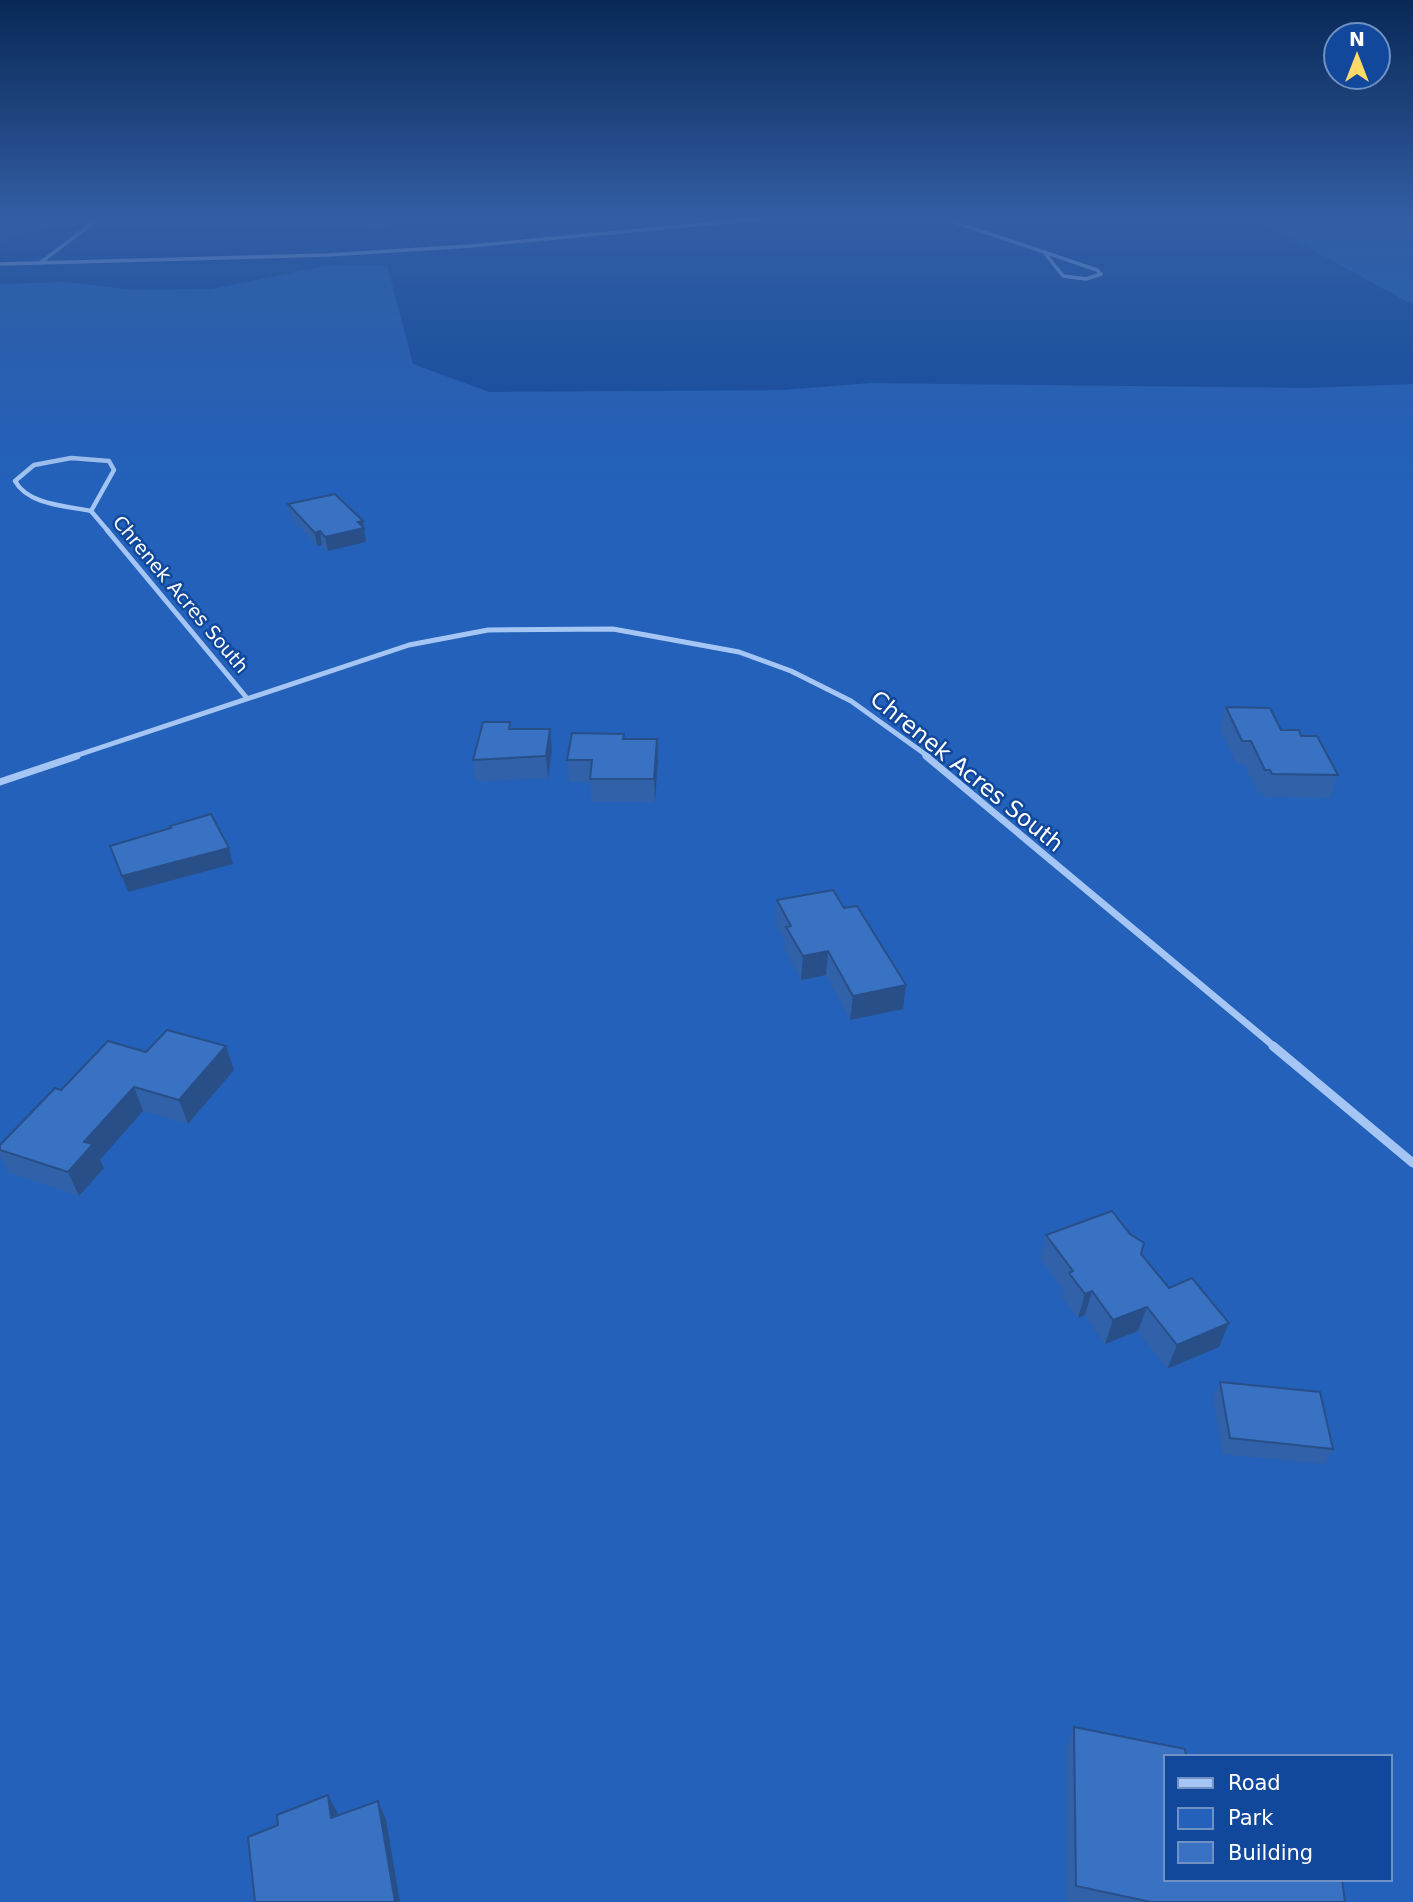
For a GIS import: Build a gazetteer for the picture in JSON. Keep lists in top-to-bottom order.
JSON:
{
  "streets": {
    "street": ["Chrenek Acres South"]
  },
  "legend": ["Road", "Park", "Building"],
  "north": "top"
}
